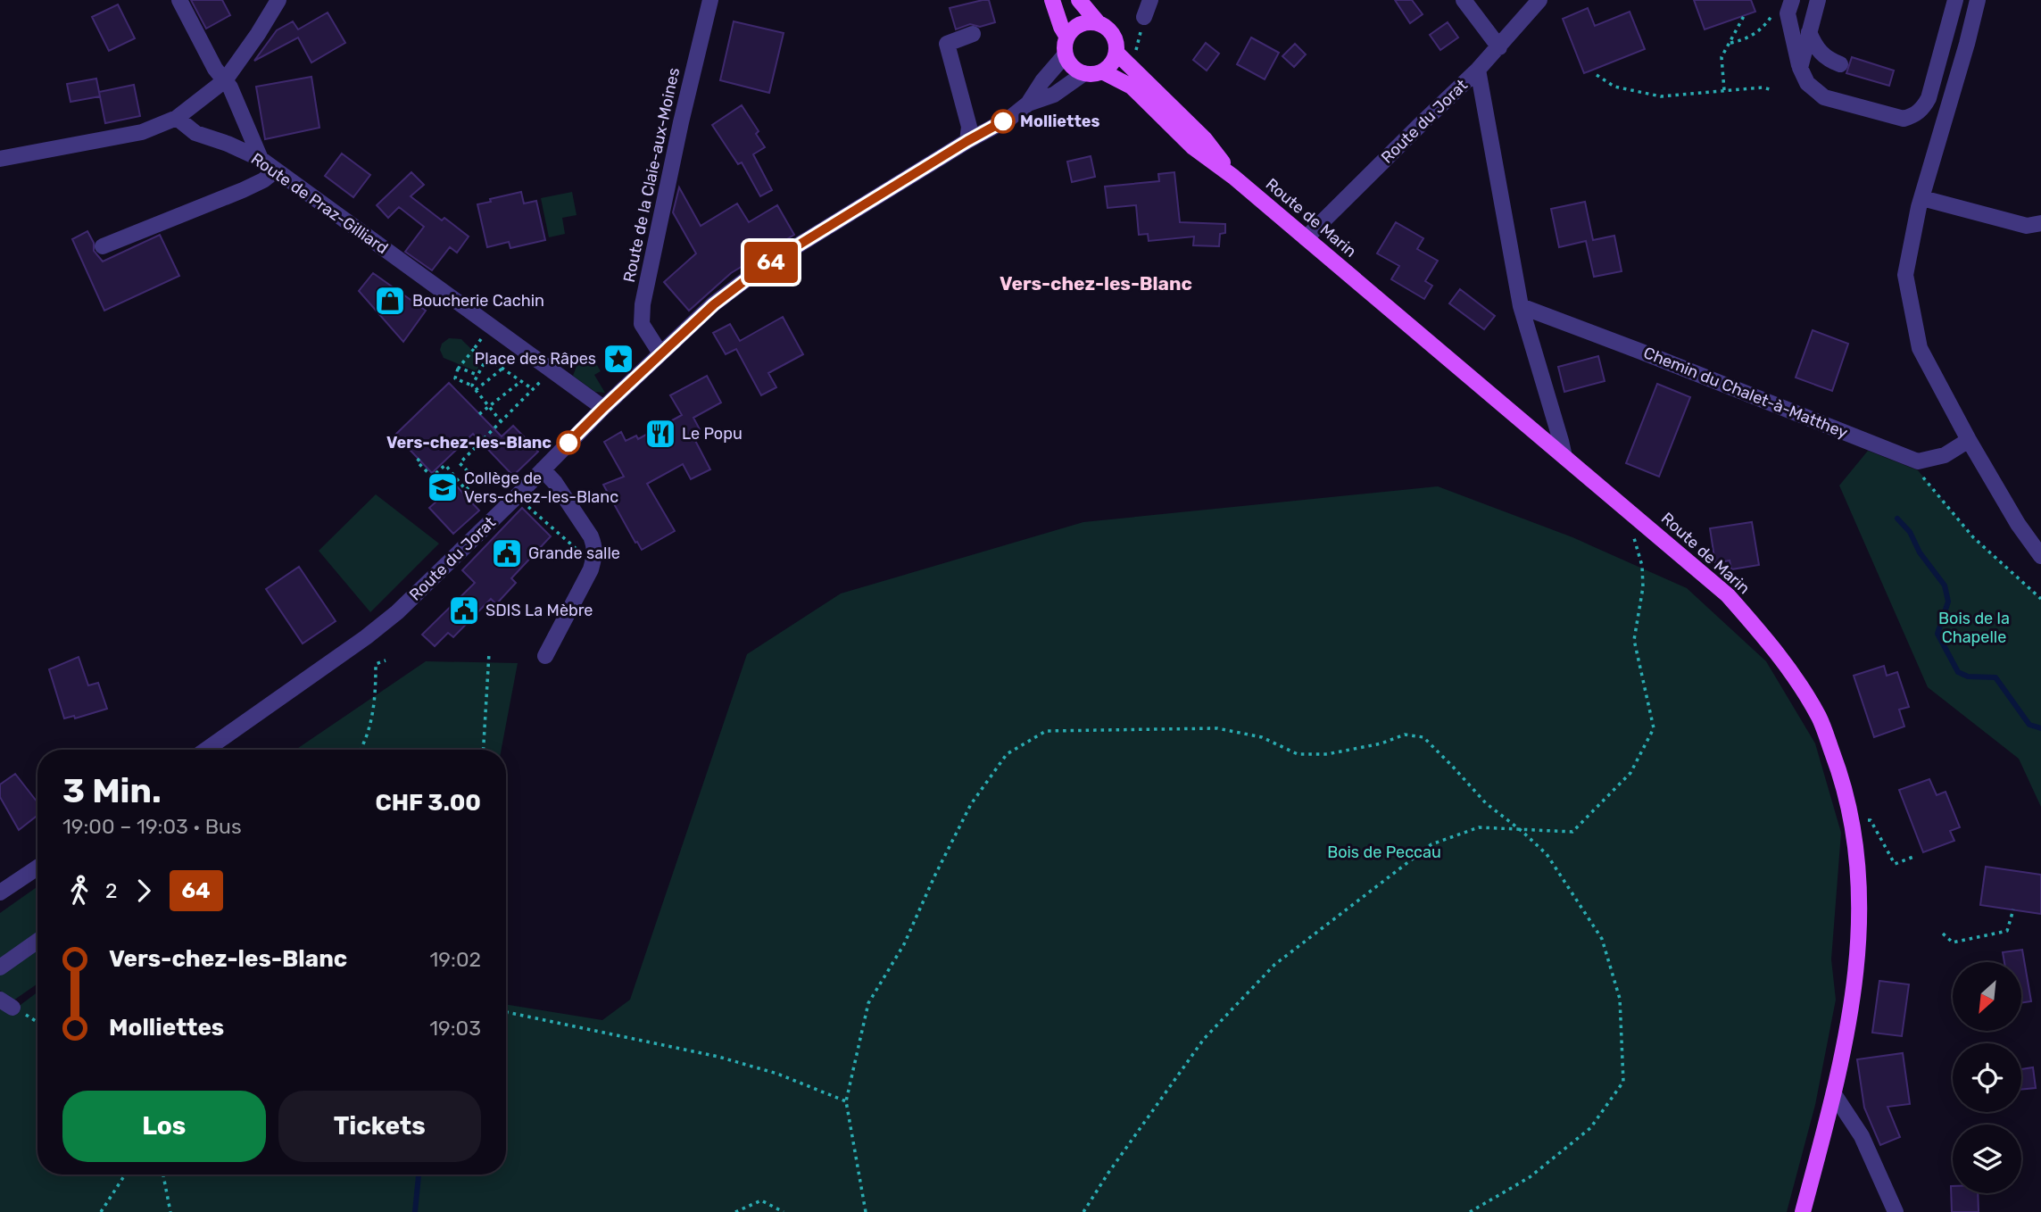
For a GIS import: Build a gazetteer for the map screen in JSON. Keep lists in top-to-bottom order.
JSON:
{
  "streets": {
    "main road": ["Route de Marin"],
    "street": [
      "Route du Jorat",
      "Route de la Claie-aux-Moines",
      "Route de Praz-Gilliard",
      "Chemin du Chalet-à-Matthey"
    ]
  },
  "crossings": [
    ["Route du Jorat", "Route de la Claie-aux-Moines"],
    ["Route du Jorat", "Route de Praz-Gilliard"],
    ["Route du Jorat", "Route de Marin"]
  ],
  "districts": ["Vers-chez-les-Blanc"],
  "parks": ["Bois de la Chapelle", "Bois de Peccau"],
  "places": {
    "other": ["Molliettes", "Vers-chez-les-Blanc"],
    "shop": ["Boucherie Cachin"],
    "place": ["Place des Râpes"],
    "restaurant": ["Le Popu"],
    "school or university": ["Collège de Vers-chez-les-Blanc"],
    "public building": ["Grande salle", "SDIS La Mèbre"]
  },
  "lines": ["bus line 64"],
  "north": "bottom left",
  "page": {
    "on_map": "64",
    "heading": ["3 Min.", "19:00 – 19:03 · Bus", "CHF 3.00"],
    "legs": ["2", "64"],
    "list": [
      {
        "name": "Vers-chez-les-Blanc",
        "value": "19:02"
      },
      {
        "name": "Molliettes",
        "value": "19:03"
      }
    ],
    "buttons": ["Los", "Tickets"]
  }
}
